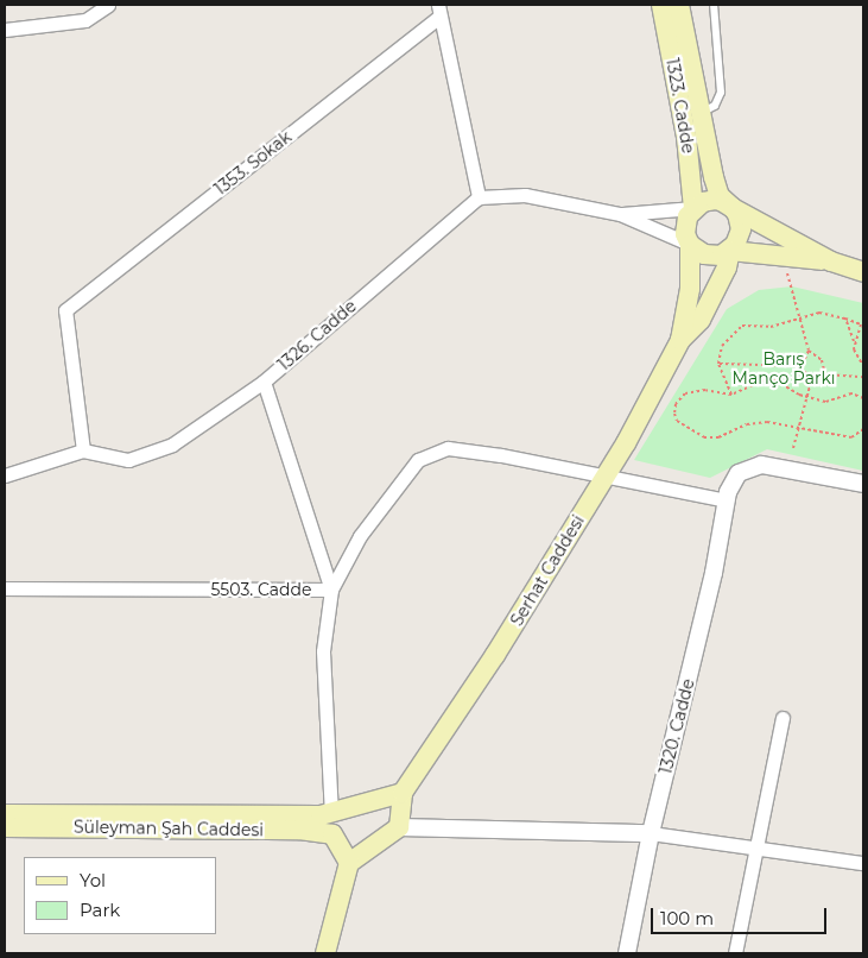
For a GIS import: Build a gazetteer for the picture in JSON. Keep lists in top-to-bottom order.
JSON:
{
  "streets": {
    "main road": ["1323. Cadde", "Serhat Caddesi", "Süleyman Şah Caddesi"],
    "street": [
      "1353. Sokak",
      "1326. Cadde",
      "5503. Cadde",
      "1320. Cadde"
    ]
  },
  "crossings": [
    ["1353. Sokak", "1326. Cadde"],
    ["Serhat Caddesi", "5503. Cadde"],
    ["5503. Cadde", "1320. Cadde"]
  ],
  "parks": ["Barış Manço Parkı"],
  "legend": ["Yol", "Park"],
  "scale_bar": "100 m"
}
